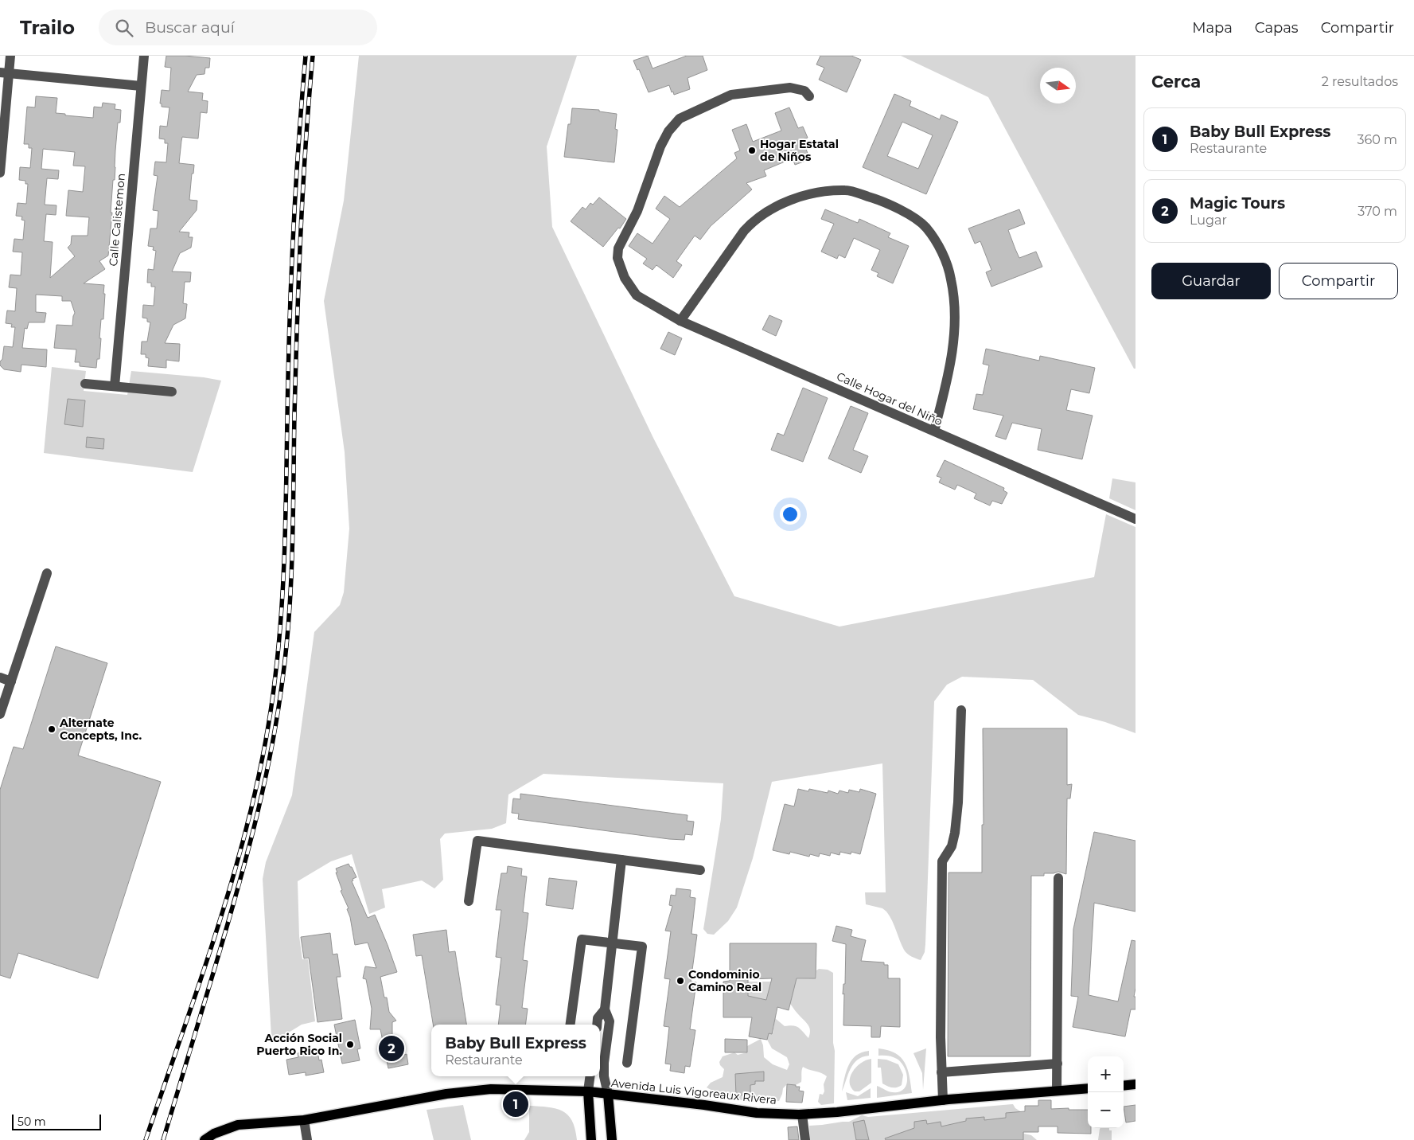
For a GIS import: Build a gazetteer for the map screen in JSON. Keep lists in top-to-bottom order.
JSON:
{
  "streets": {
    "main road": ["Avenida Luis Vigoreaux Rivera"],
    "street": ["Calle Calistemon", "Calle Hogar del Niño"]
  },
  "places": [
    "Hogar Estatal de Niños",
    "Alternate Concepts, Inc.",
    "Condominio Camino Real",
    "Acción Social Puerto Rico In."
  ],
  "scale_bar": "50 m",
  "north": "right",
  "page": {
    "header": "Trailo",
    "search": "Buscar aquí",
    "nav": ["Mapa", "Capas", "Compartir"],
    "heading": ["Cerca", "2 resultados"],
    "list": [
      {
        "mark": "1",
        "name": "Baby Bull Express",
        "note": "Restaurante",
        "value": "360 m"
      },
      {
        "mark": "2",
        "name": "Magic Tours",
        "note": "Lugar",
        "value": "370 m"
      }
    ],
    "buttons": ["Guardar", "Compartir"],
    "popup": ["Baby Bull Express", "Restaurante"],
    "pins": ["2", "1"],
    "map_buttons": ["+", "−"],
    "scale": "50 m"
  }
}
